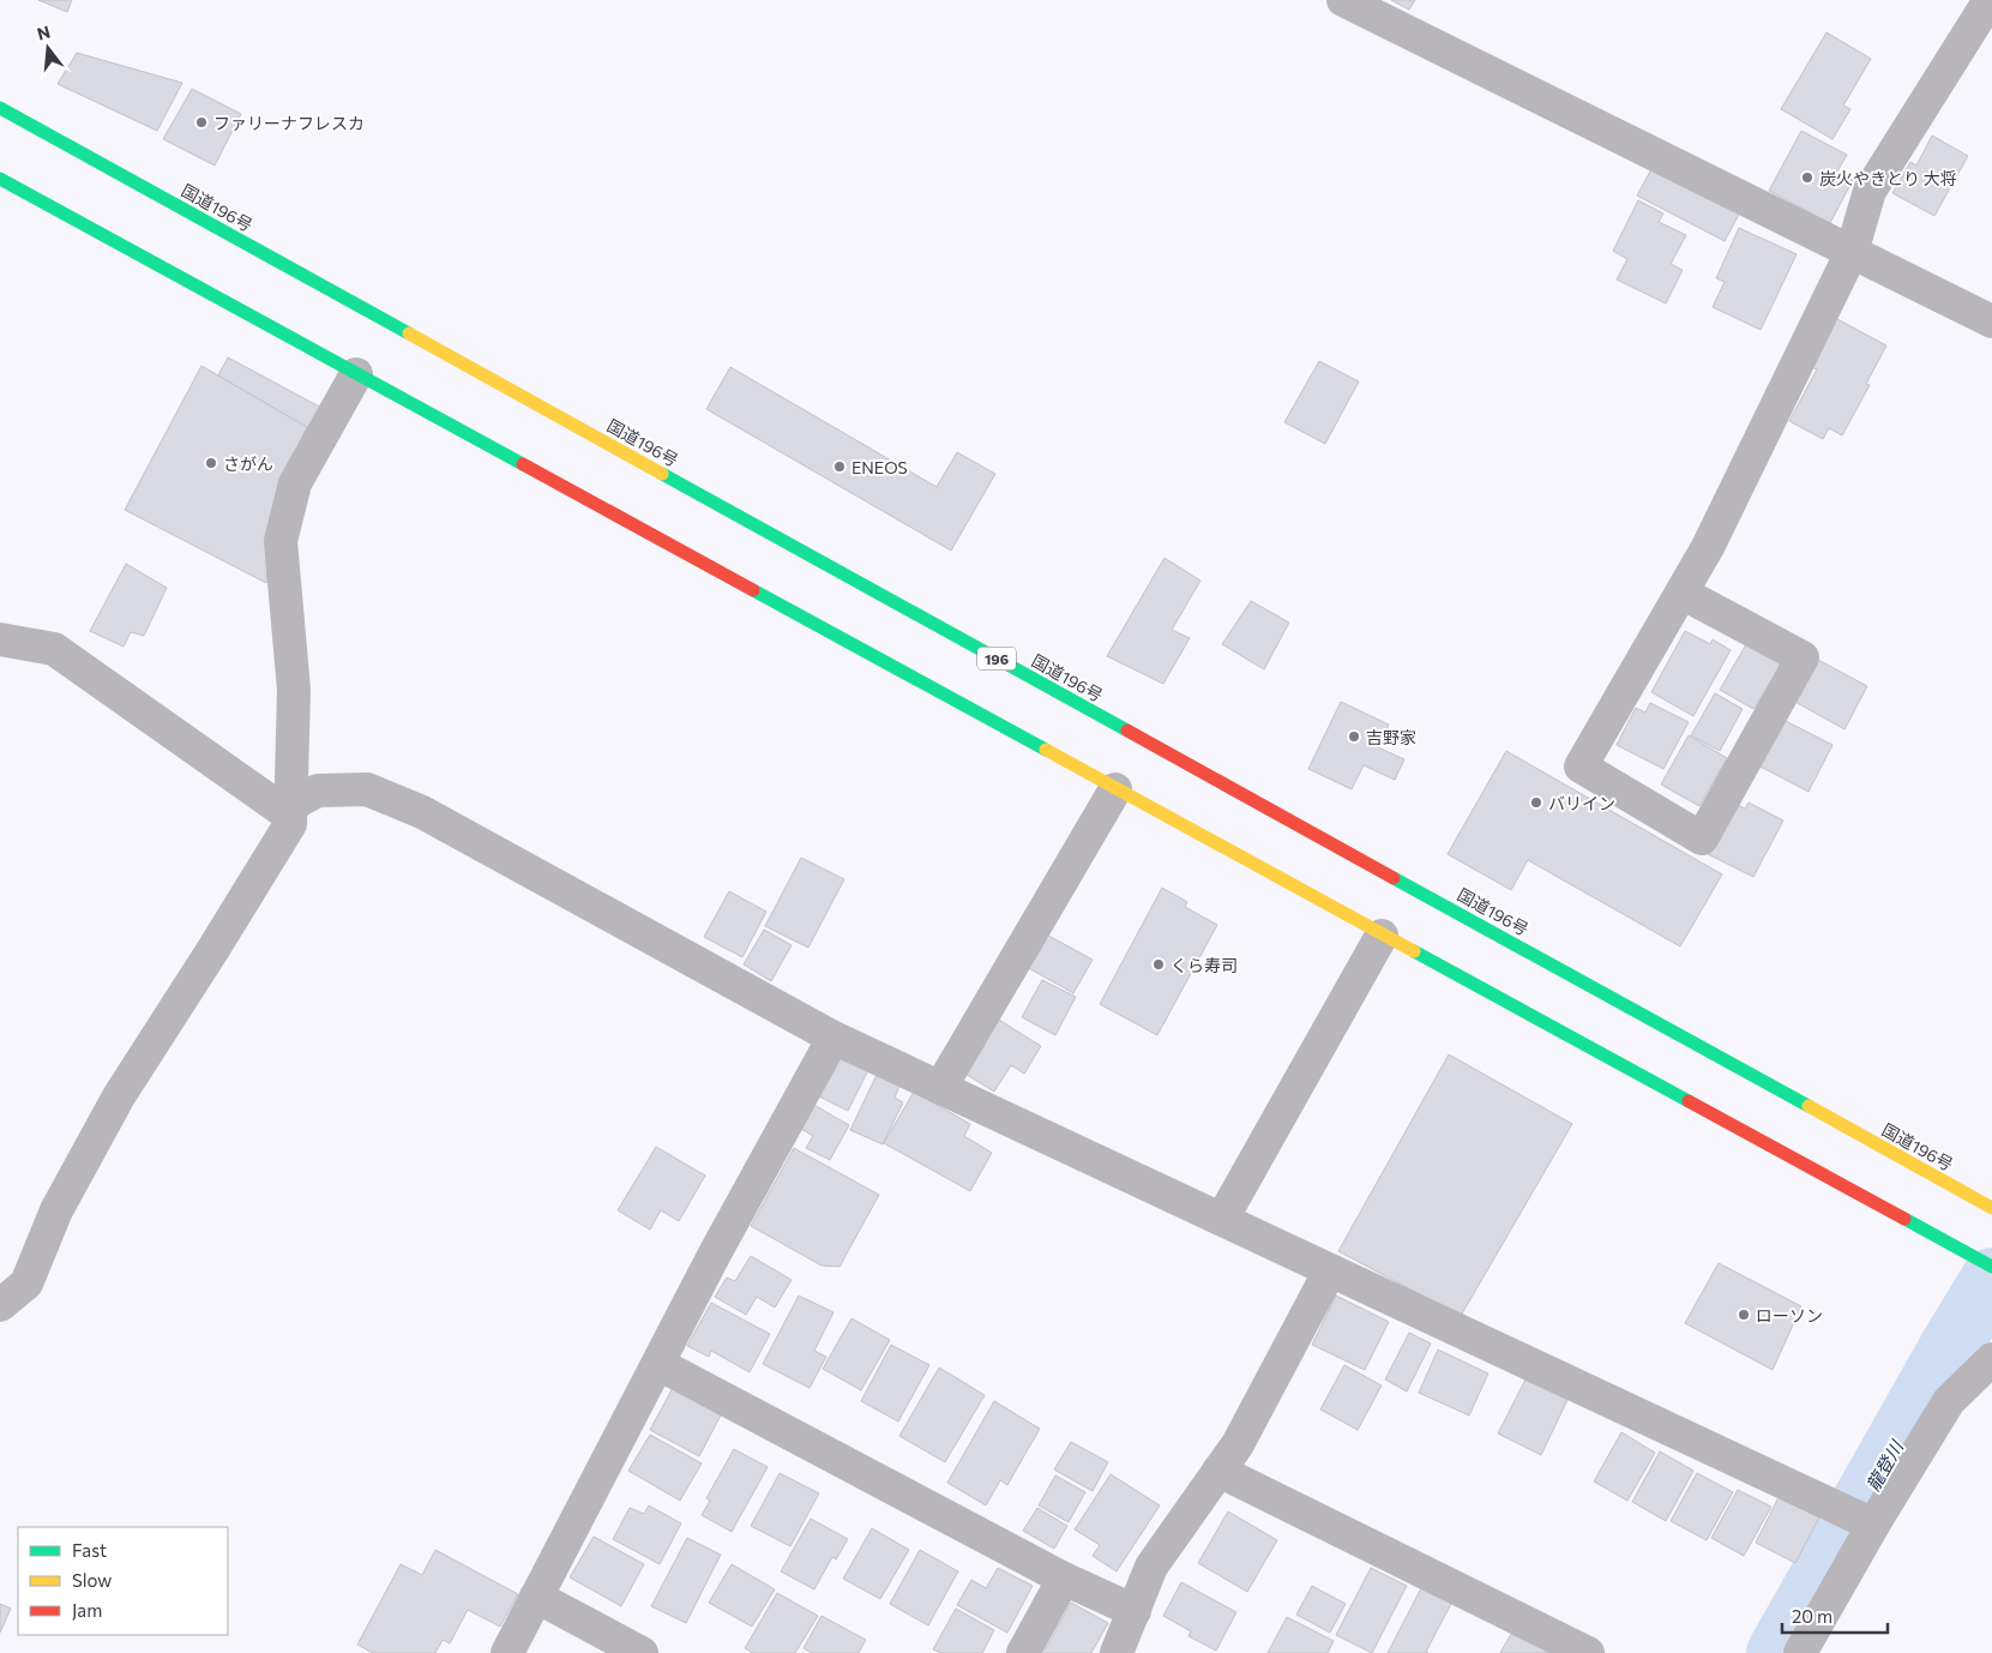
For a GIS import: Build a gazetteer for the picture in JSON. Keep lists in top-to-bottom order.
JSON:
{
  "streets": {
    "highway": ["国道196号", "196"]
  },
  "water": ["龍登川"],
  "places": [
    "ファリーナフレスカ",
    "炭火やきとり 大将",
    "さがん",
    "ENEOS",
    "吉野家",
    "バリイン",
    "くら寿司",
    "ローソン"
  ],
  "legend": ["Fast", "Slow", "Jam"],
  "scale_bar": "20 m",
  "north": "top"
}
